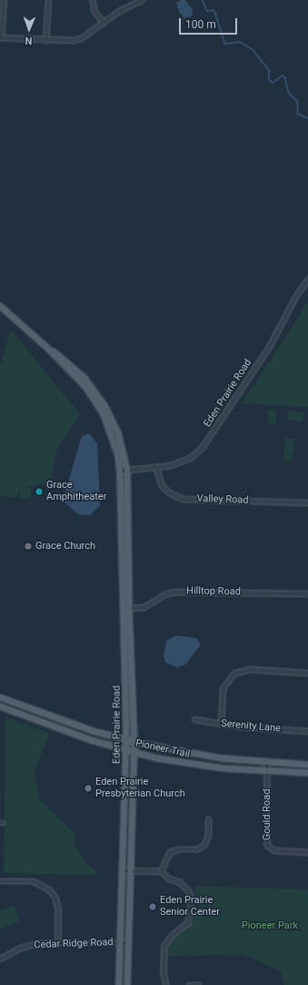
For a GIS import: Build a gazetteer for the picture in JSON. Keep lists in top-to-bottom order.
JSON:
{
  "streets": {
    "main road": ["Eden Prairie Road", "Pioneer Trail"],
    "street": [
      "Valley Road",
      "Hilltop Road",
      "Serenity Lane",
      "Gould Road",
      "Cedar Ridge Road"
    ]
  },
  "crossings": [
    ["Eden Prairie Road", "Valley Road"],
    ["Eden Prairie Road", "Hilltop Road"],
    ["Eden Prairie Road", "Pioneer Trail"],
    ["Eden Prairie Road", "Cedar Ridge Road"],
    ["Pioneer Trail", "Gould Road"]
  ],
  "parks": ["Pioneer Park"],
  "places": [
    "Grace Amphitheater",
    "Grace Church",
    "Eden Prairie Presbyterian Church",
    "Eden Prairie Senior Center"
  ],
  "scale_bar": "100 m",
  "north": "bottom"
}
